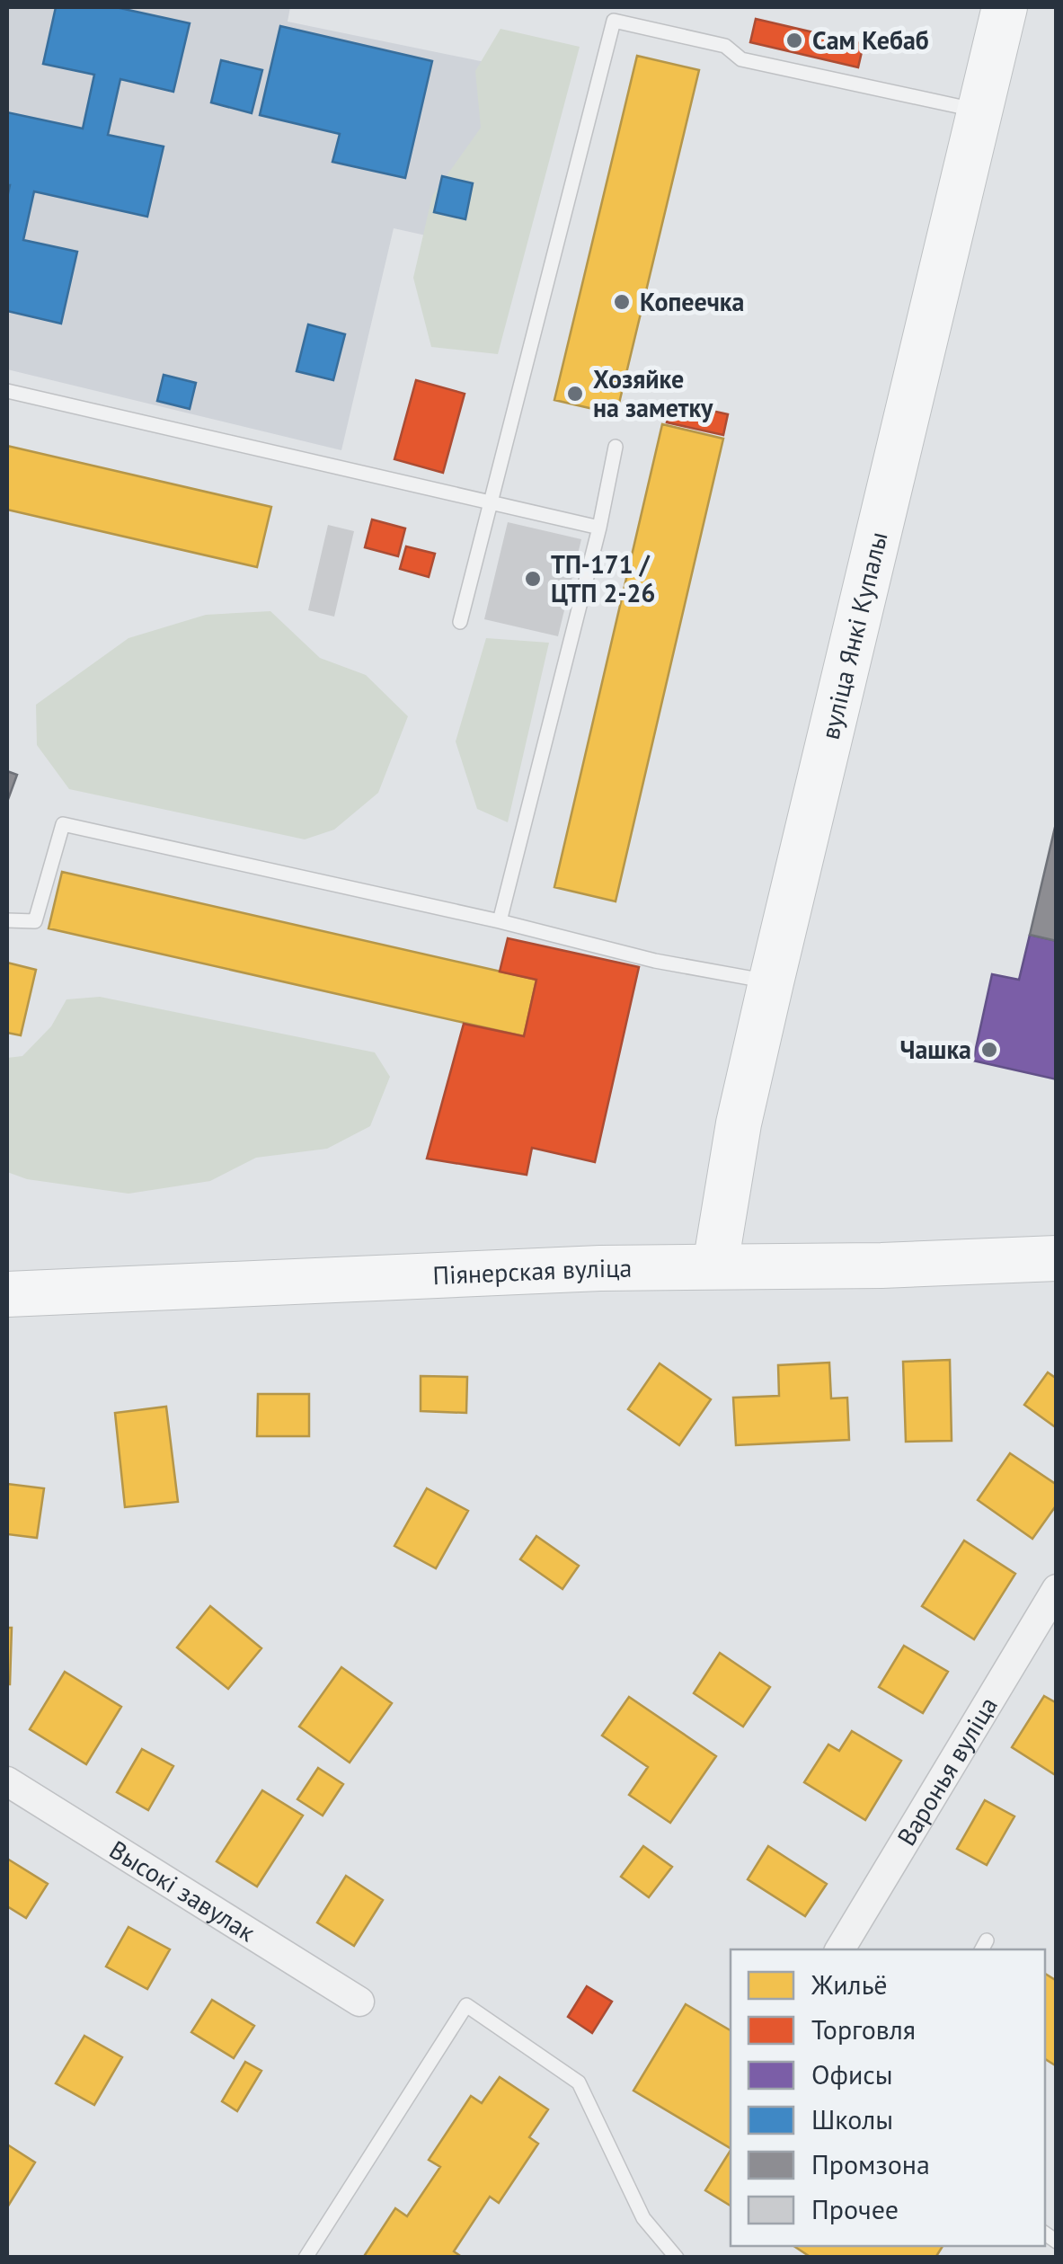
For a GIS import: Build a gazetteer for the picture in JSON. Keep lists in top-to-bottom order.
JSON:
{
  "streets": {
    "main road": ["вуліца Янкі Купалы", "Піянерская вуліца"],
    "street": ["Варонья вуліца", "Высокі завулак"]
  },
  "crossings": [
    ["вуліца Янкі Купалы", "Піянерская вуліца"]
  ],
  "places": [
    "Сам Кебаб",
    "Копеечка",
    "Хозяйке на заметку",
    "ТП-171 / ЦТП 2-26",
    "Чашка"
  ],
  "legend": [
    "Жильё",
    "Торговля",
    "Офисы",
    "Школы",
    "Промзона",
    "Прочее"
  ]
}
